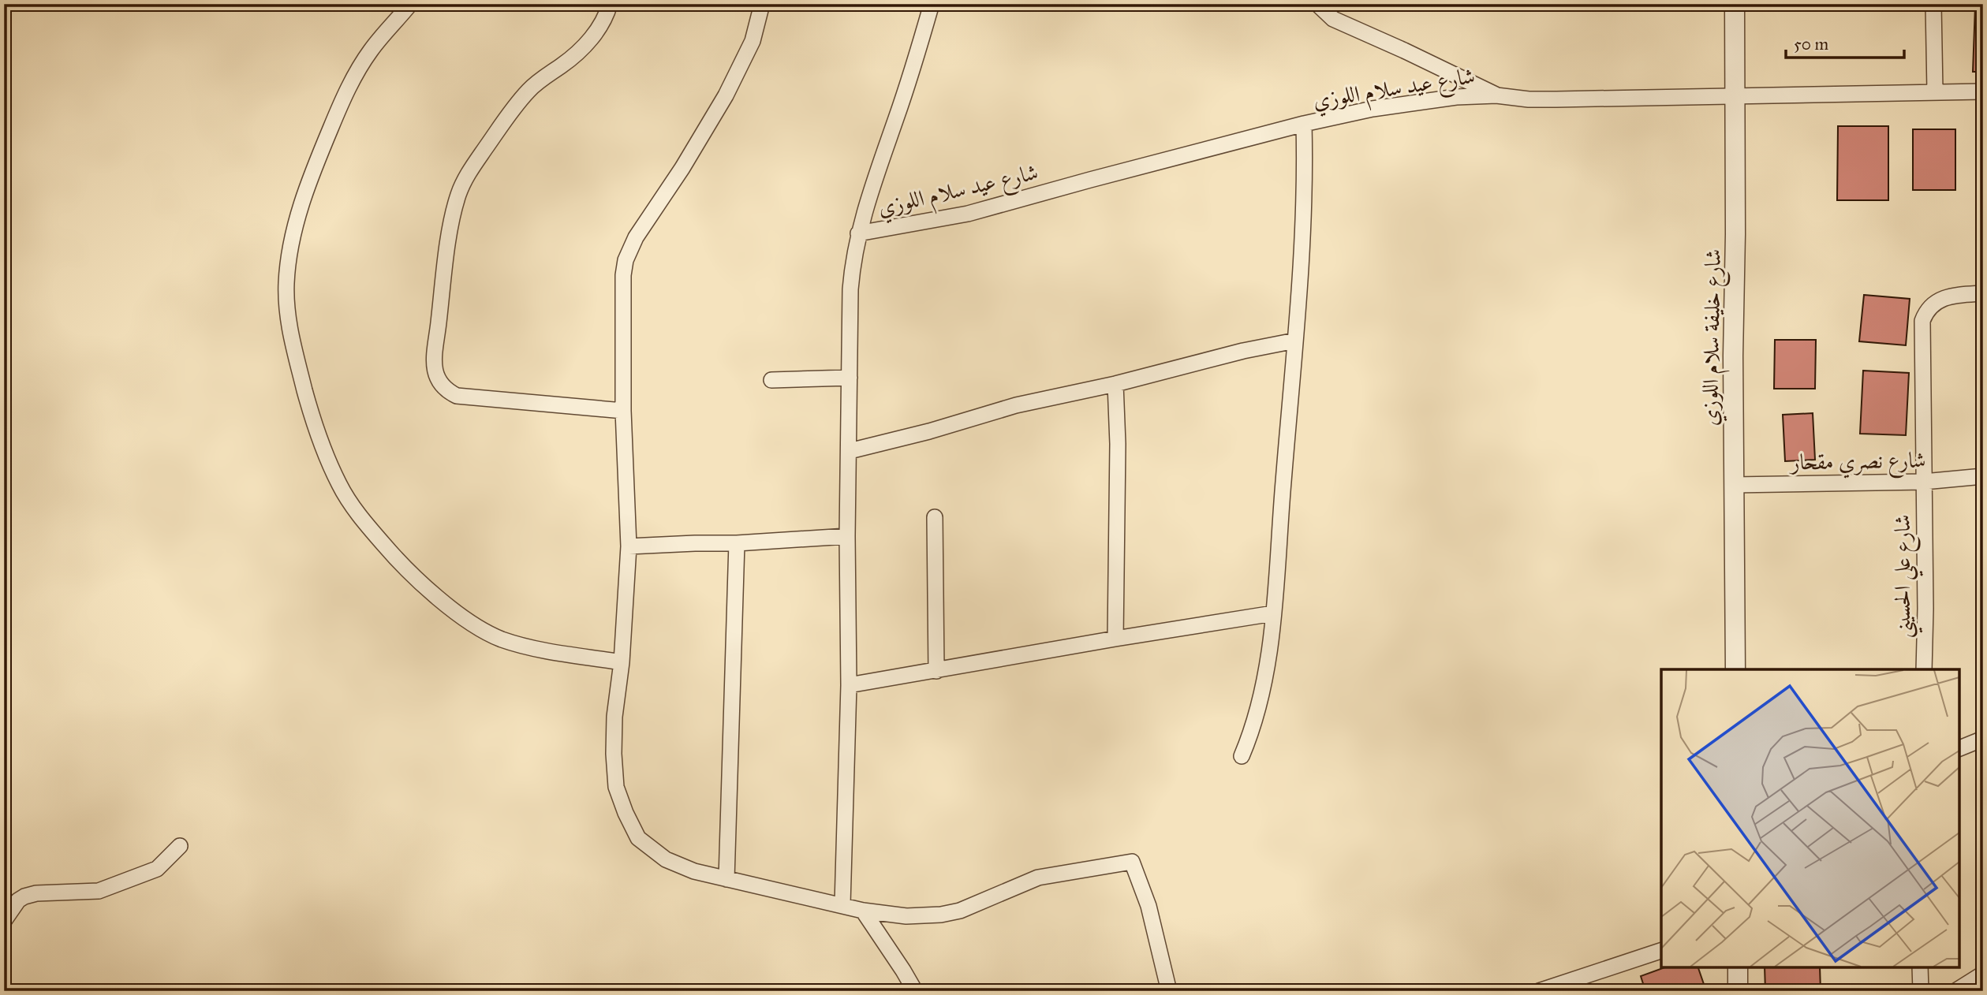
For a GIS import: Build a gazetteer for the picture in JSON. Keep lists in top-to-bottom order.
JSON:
{
  "streets": {
    "street": [
      "شارع عيد سلام اللوزي",
      "شارع خليفة سلام اللوزي",
      "شارع نصري مقحار",
      "شارع علي الحسيني"
    ]
  },
  "crossings": [
    ["شارع عيد سلام اللوزي", "شارع خليفة سلام اللوزي"],
    ["شارع خليفة سلام اللوزي", "شارع نصري مقحار"],
    ["شارع نصري مقحار", "شارع علي الحسيني"]
  ],
  "scale_bar": "50 m"
}
